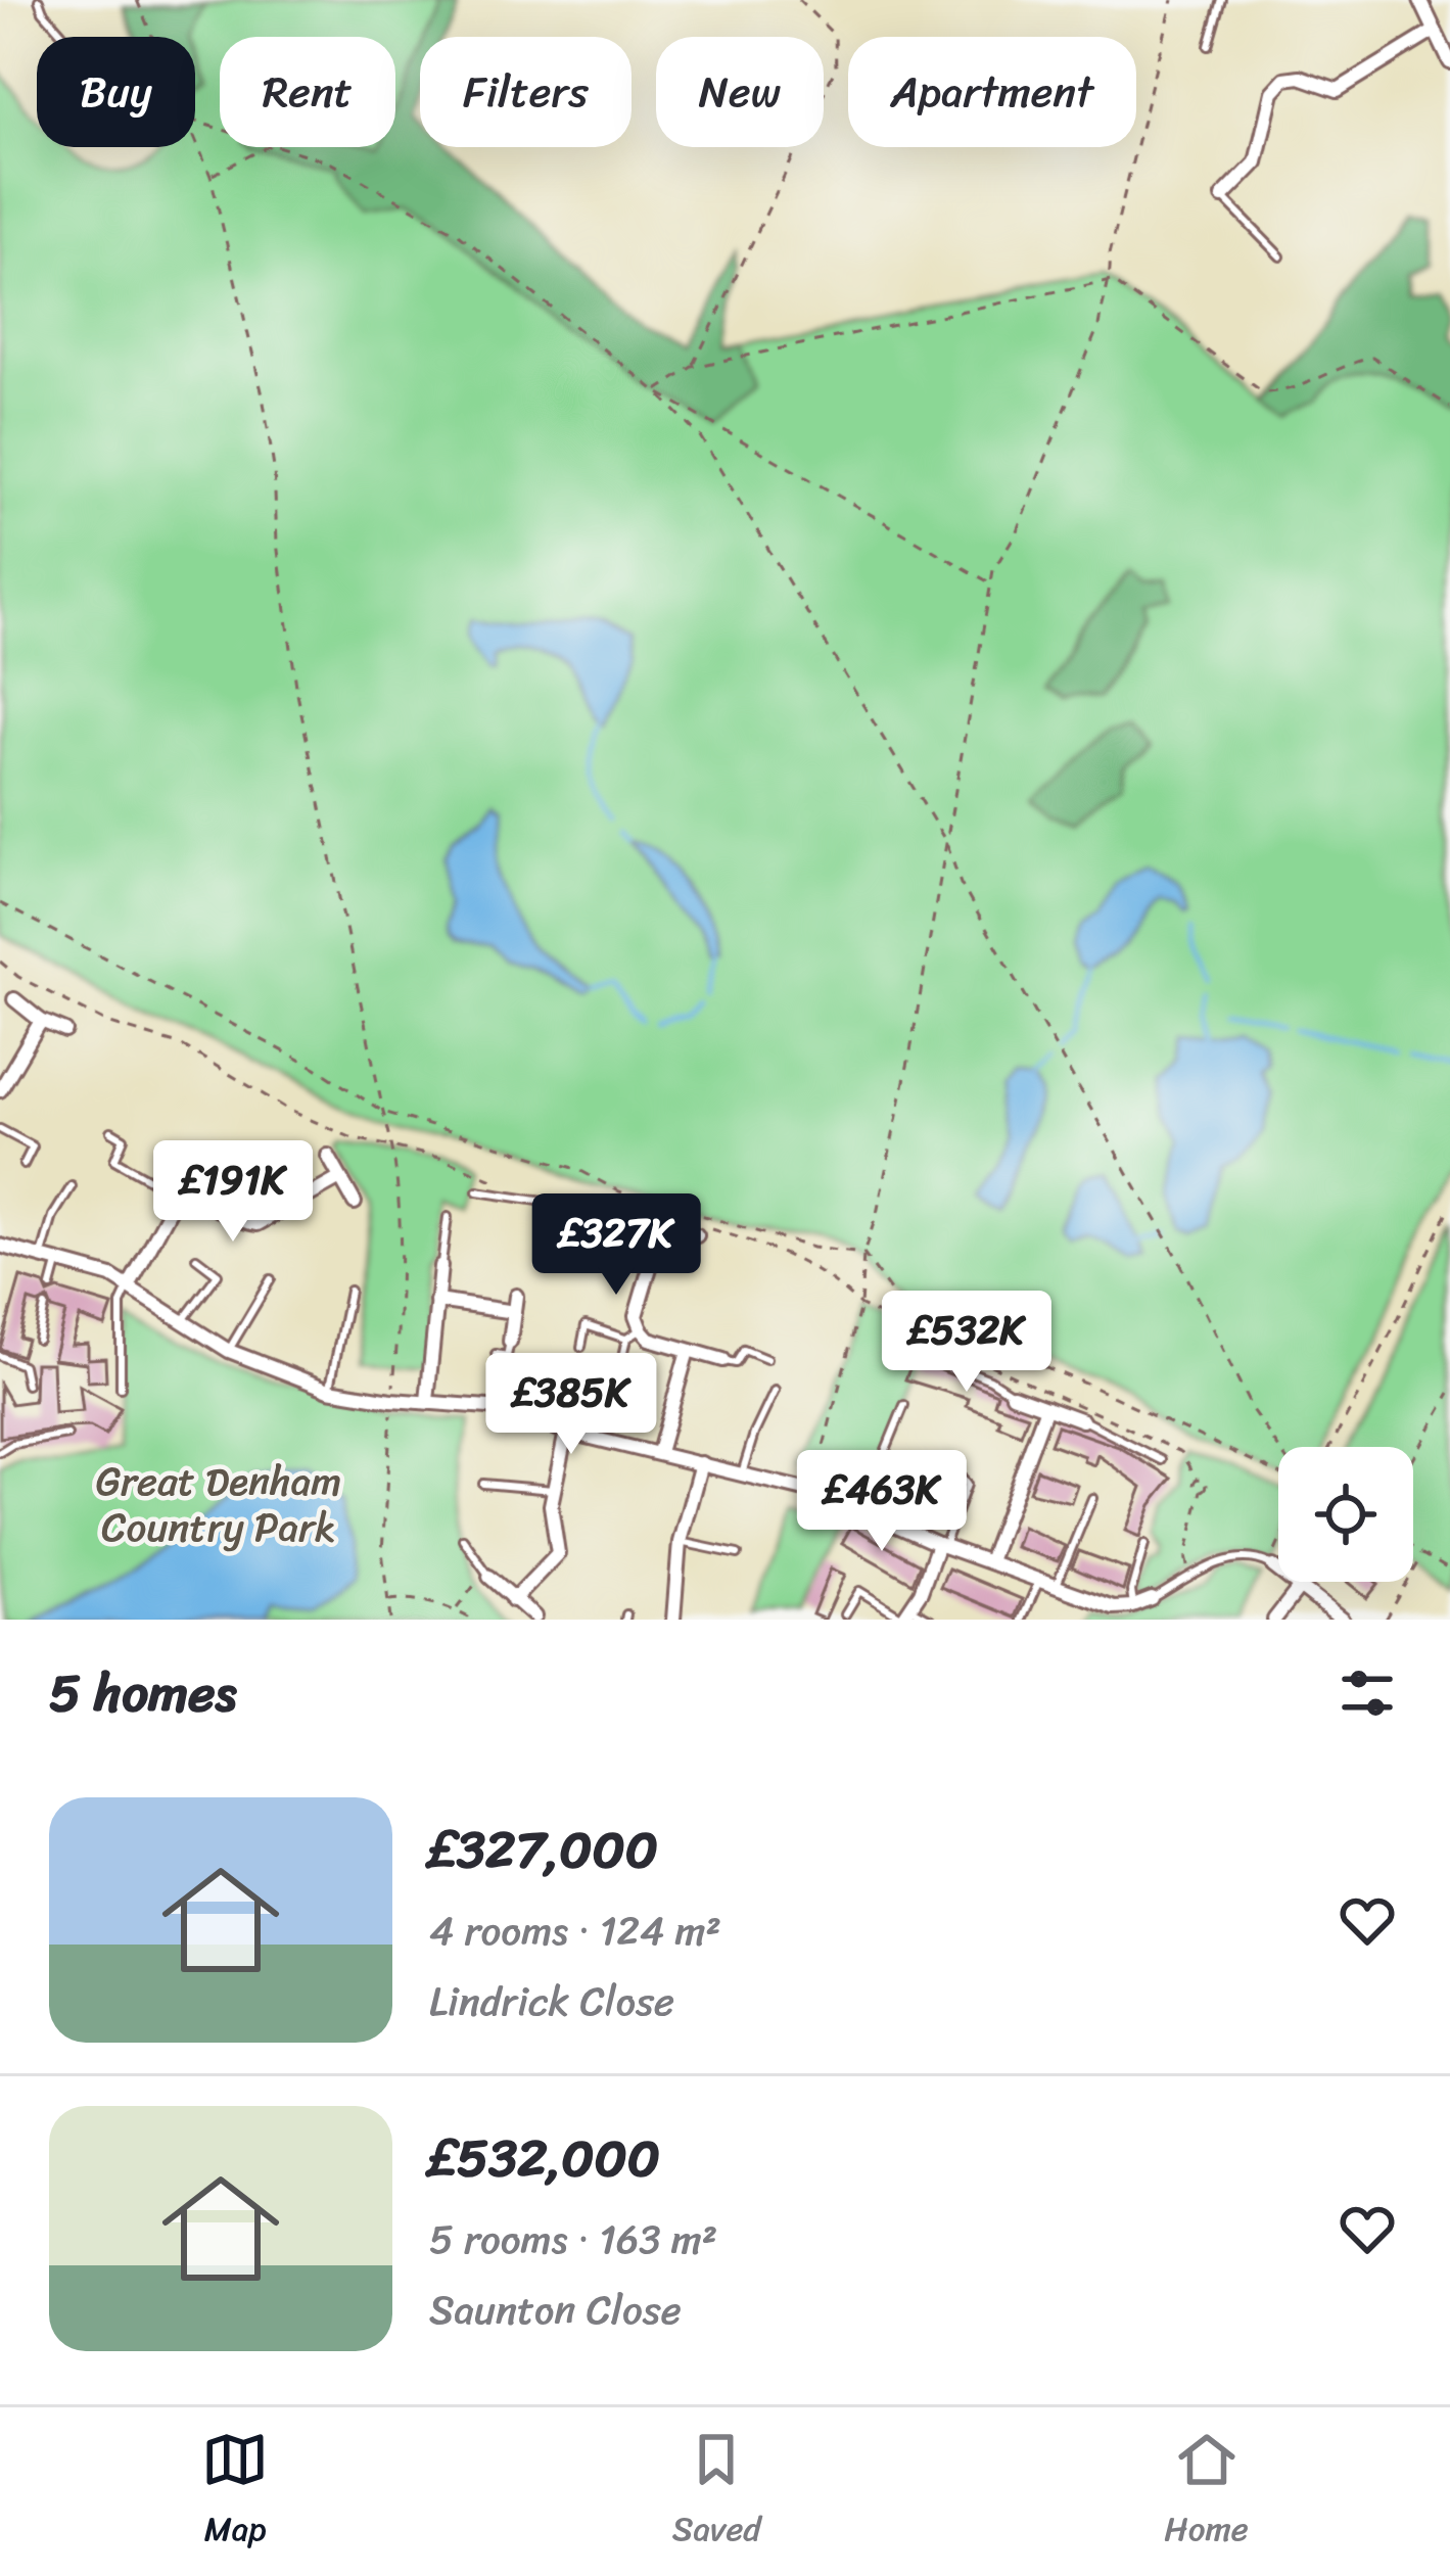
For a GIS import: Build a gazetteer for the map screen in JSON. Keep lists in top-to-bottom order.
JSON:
{
  "parks": ["Great Denham Country Park"],
  "page": {
    "chip": [
      "Buy",
      "Rent",
      "Filters",
      "New",
      "Apartment"
    ],
    "price": [
      "£191K",
      "£327K",
      "£532K",
      "£385K",
      "£463K"
    ],
    "heading": "5 homes",
    "list": [
      {
        "name": "£327,000",
        "note": "4 rooms · 124 m² · Lindrick Close"
      },
      {
        "name": "£532,000",
        "note": "5 rooms · 163 m² · Saunton Close"
      }
    ],
    "tabs": ["Map", "Saved", "Home"]
  }
}
